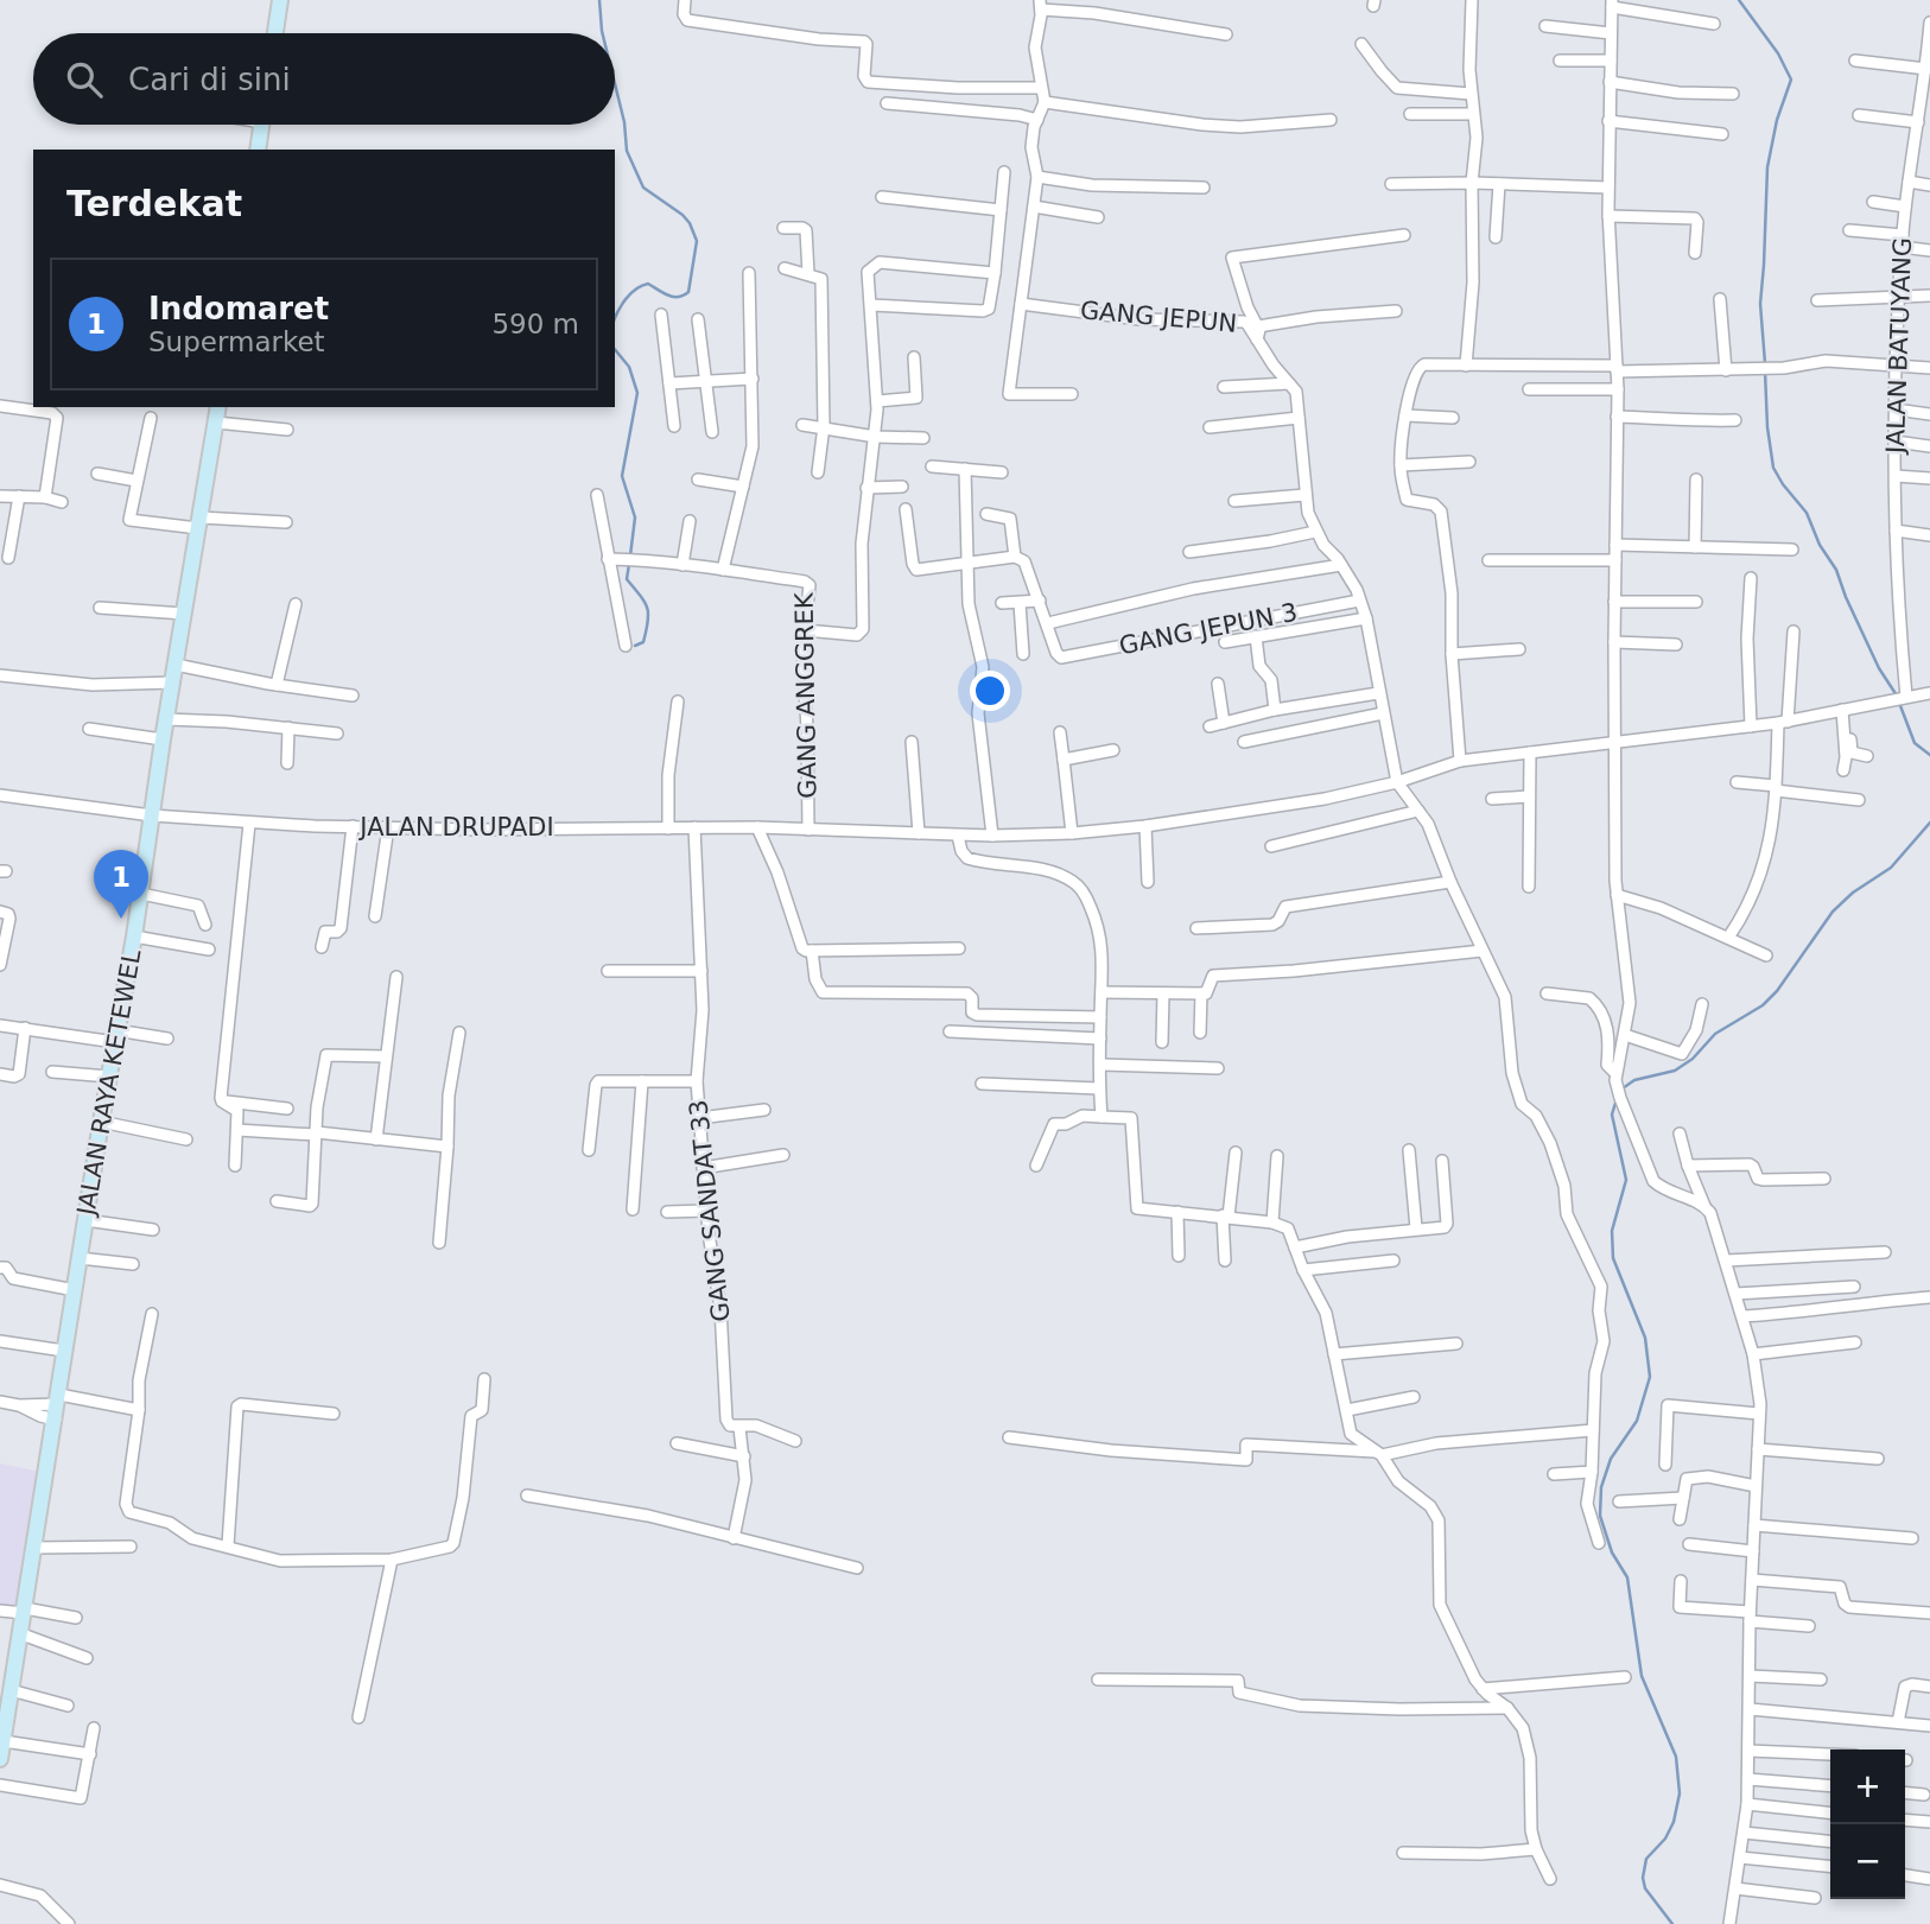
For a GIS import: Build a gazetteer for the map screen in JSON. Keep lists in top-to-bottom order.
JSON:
{
  "streets": {
    "main road": ["JALAN RAYA KETEWEL"],
    "street": [
      "GANG JEPUN",
      "JALAN BATUYANG",
      "GANG JEPUN 3",
      "GANG ANGGREK",
      "JALAN DRUPADI",
      "GANG SANDAT 33"
    ]
  },
  "crossings": [
    ["GANG JEPUN", "GANG JEPUN 3"],
    ["GANG JEPUN", "JALAN DRUPADI"],
    ["JALAN BATUYANG", "JALAN DRUPADI"],
    ["GANG ANGGREK", "JALAN DRUPADI"],
    ["JALAN DRUPADI", "JALAN RAYA KETEWEL"],
    ["JALAN DRUPADI", "GANG SANDAT 33"]
  ],
  "page": {
    "search": "Cari di sini",
    "heading": "Terdekat",
    "list": [
      {
        "mark": "1",
        "name": "Indomaret",
        "note": "Supermarket",
        "value": "590 m"
      }
    ],
    "pins": "1",
    "map_buttons": ["+", "−"]
  }
}
